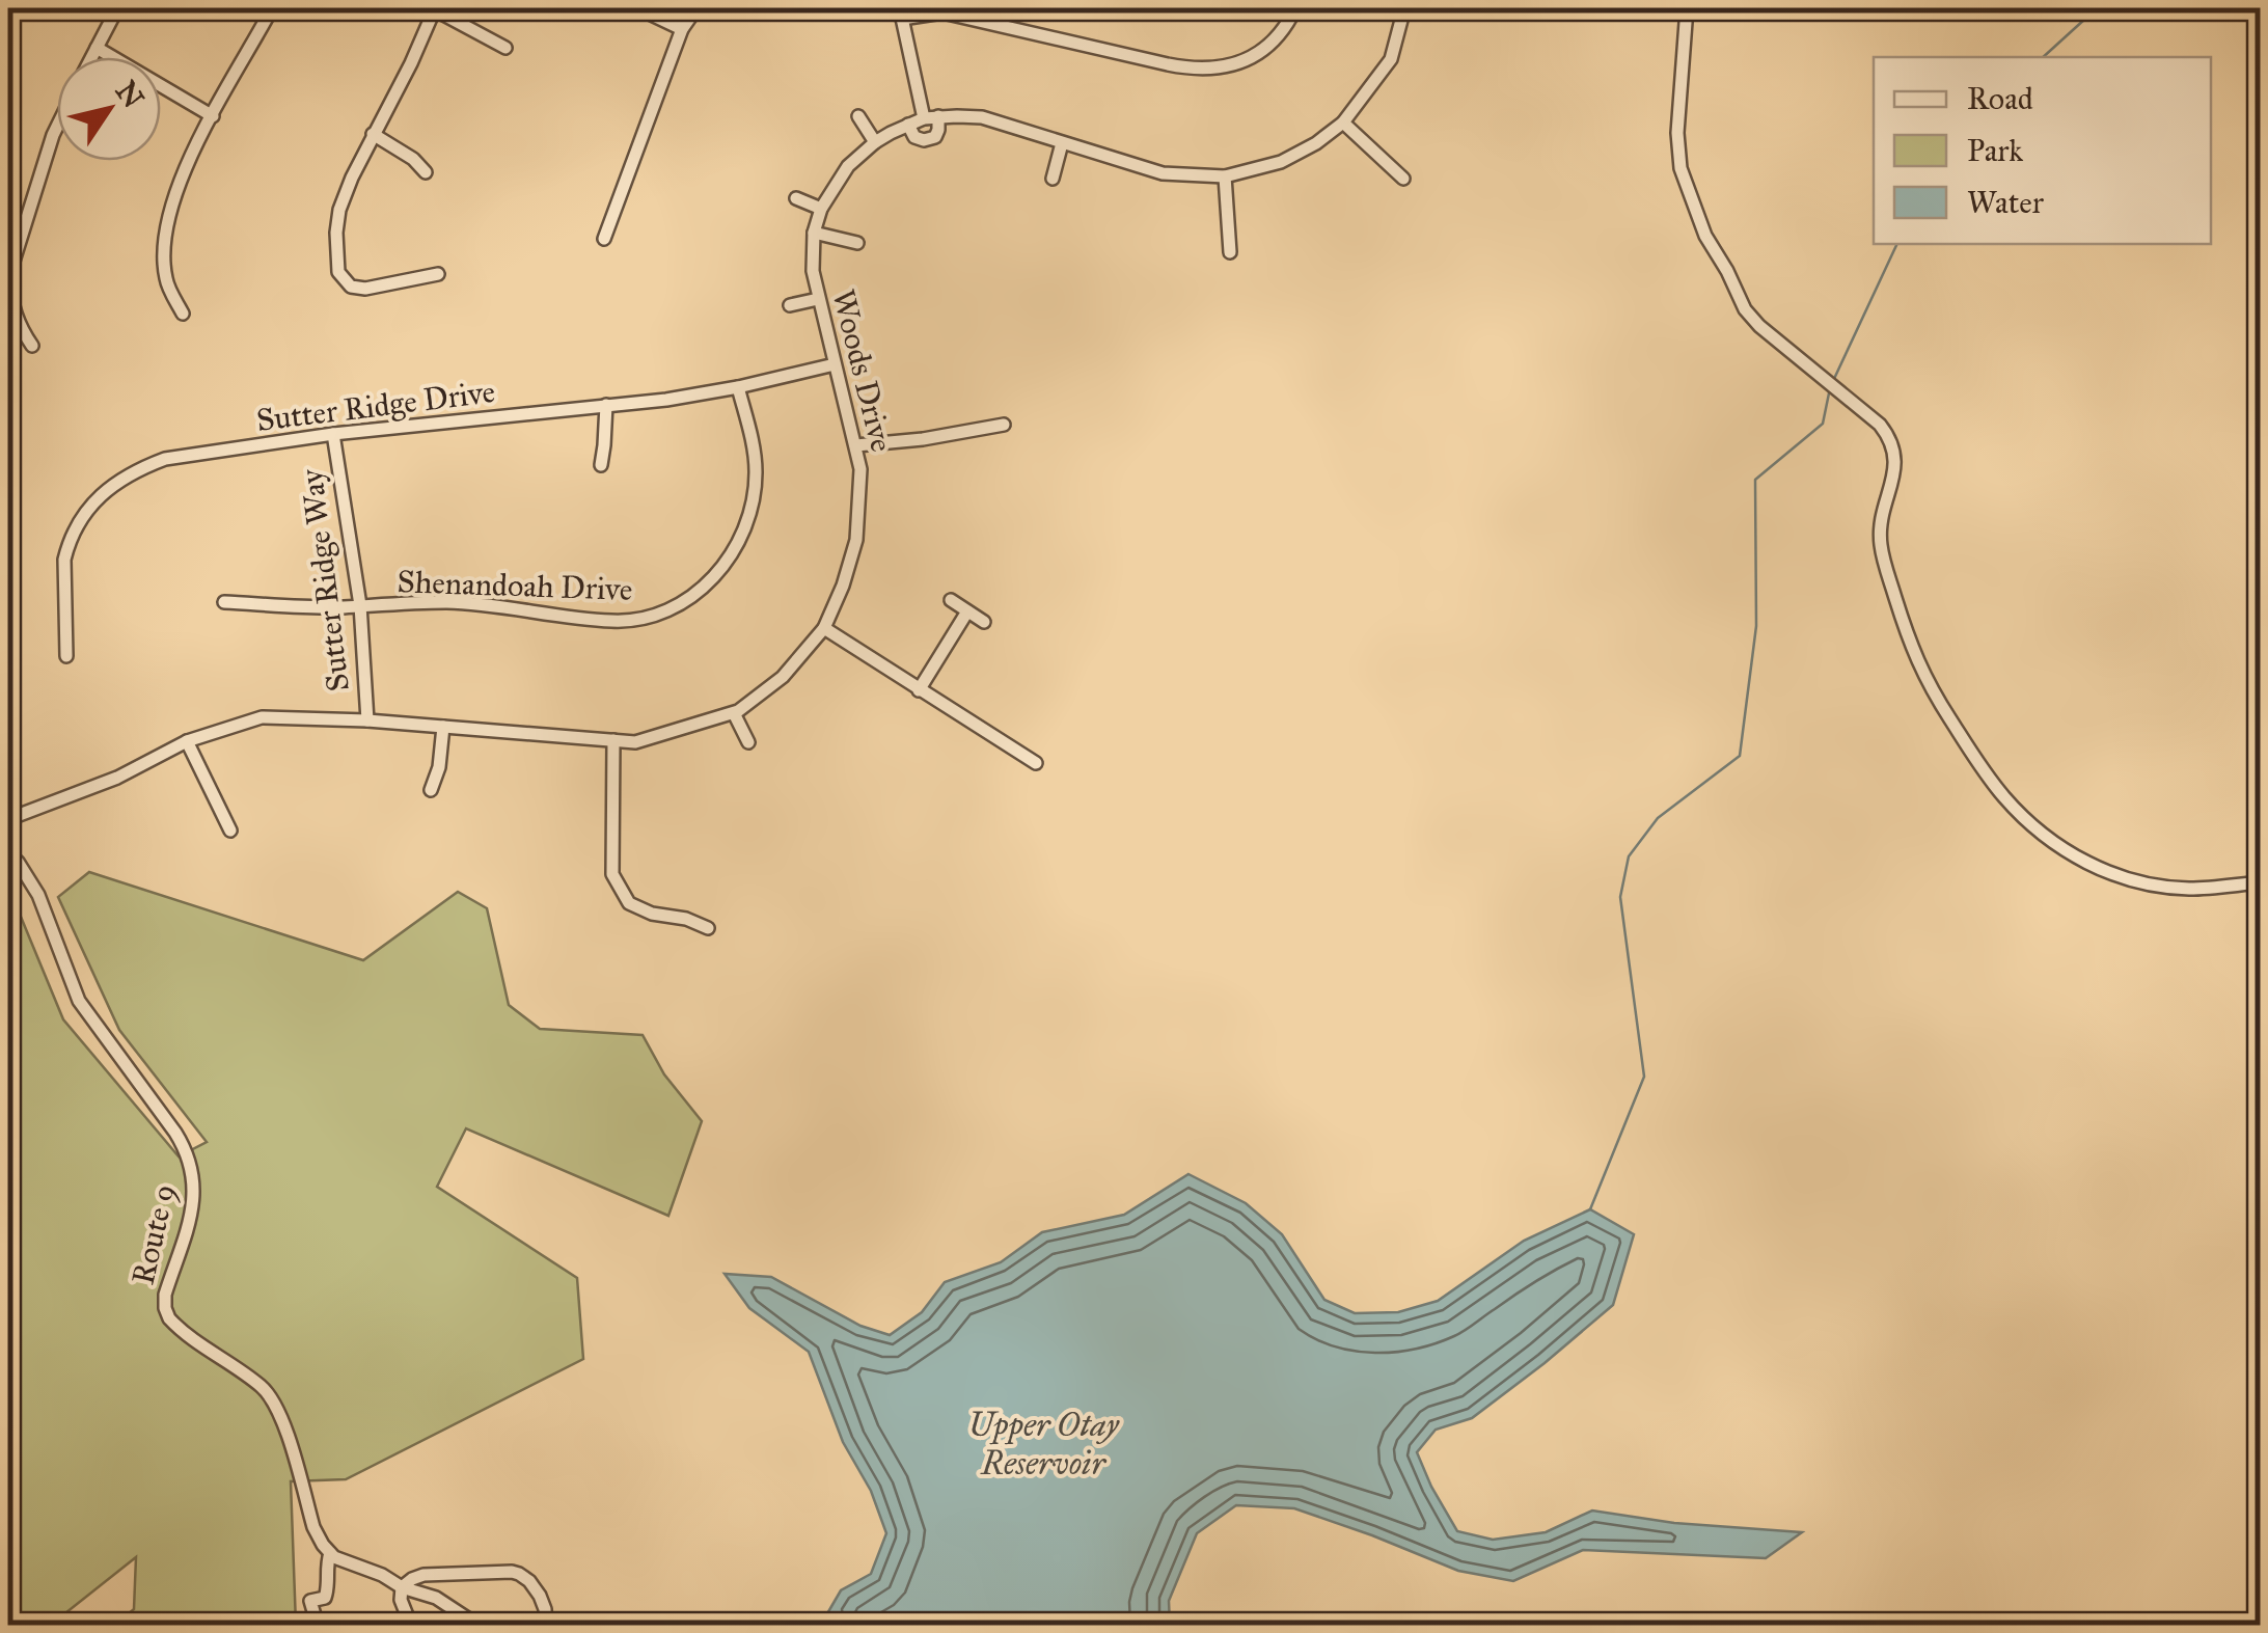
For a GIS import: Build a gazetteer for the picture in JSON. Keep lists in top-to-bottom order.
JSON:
{
  "streets": {
    "street": [
      "Woods Drive",
      "Sutter Ridge Drive",
      "Sutter Ridge Way",
      "Shenandoah Drive",
      "Route 9"
    ]
  },
  "crossings": [
    ["Woods Drive", "Sutter Ridge Drive"],
    ["Woods Drive", "Sutter Ridge Way"],
    ["Sutter Ridge Drive", "Sutter Ridge Way"],
    ["Sutter Ridge Drive", "Shenandoah Drive"],
    ["Sutter Ridge Way", "Shenandoah Drive"]
  ],
  "water": ["Upper Otay Reservoir"],
  "legend": ["Road", "Park", "Water"],
  "north": "top right"
}
